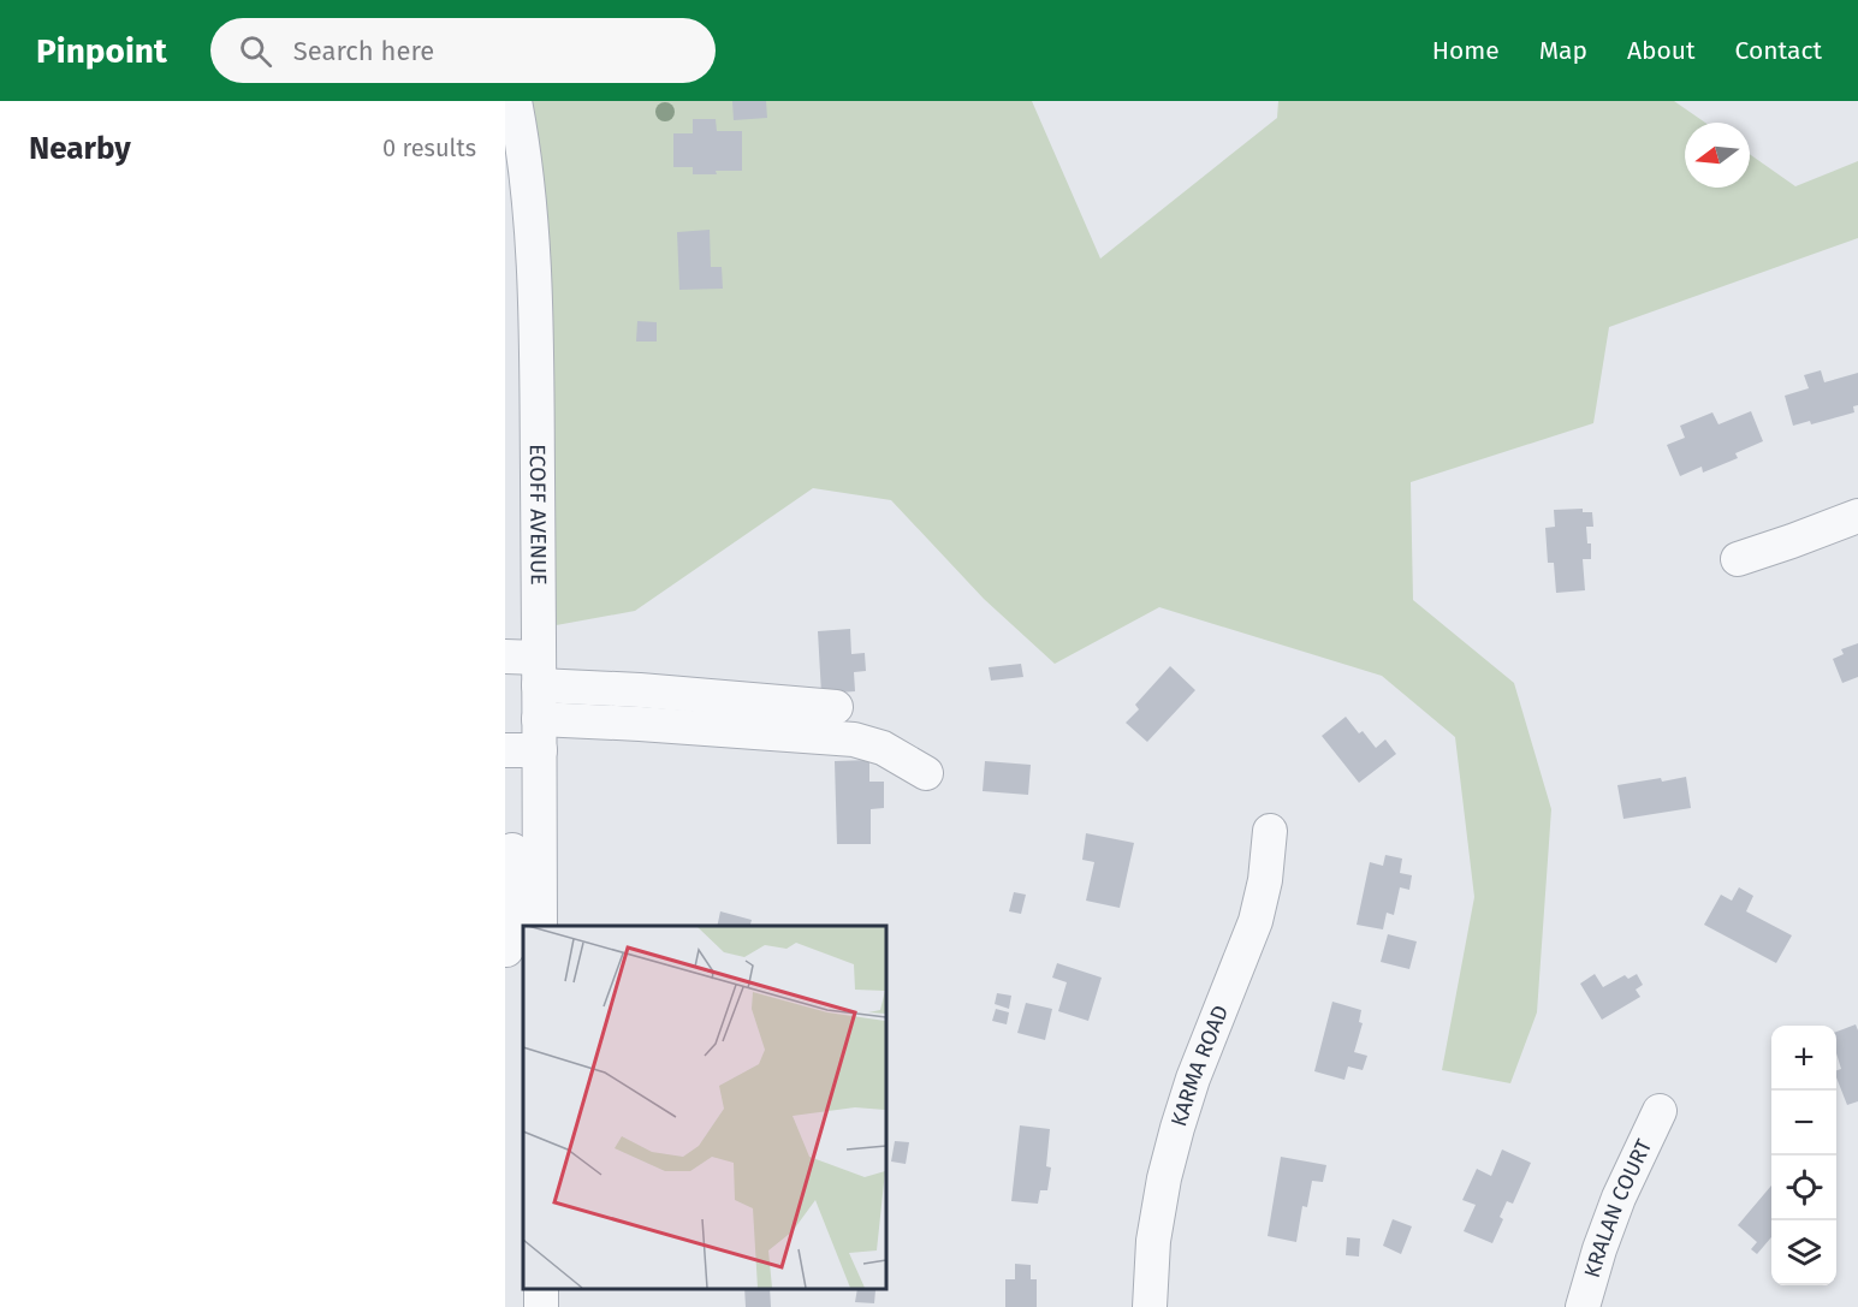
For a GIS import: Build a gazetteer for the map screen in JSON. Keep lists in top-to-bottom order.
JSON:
{
  "streets": {
    "street": ["ECOFF AVENUE", "KARMA ROAD", "KRALAN COURT"]
  },
  "north": "left",
  "page": {
    "header": "Pinpoint",
    "search": "Search here",
    "nav": [
      "Home",
      "Map",
      "About",
      "Contact"
    ],
    "heading": ["Nearby", "0 results"],
    "map_buttons": ["+", "−"]
  }
}
